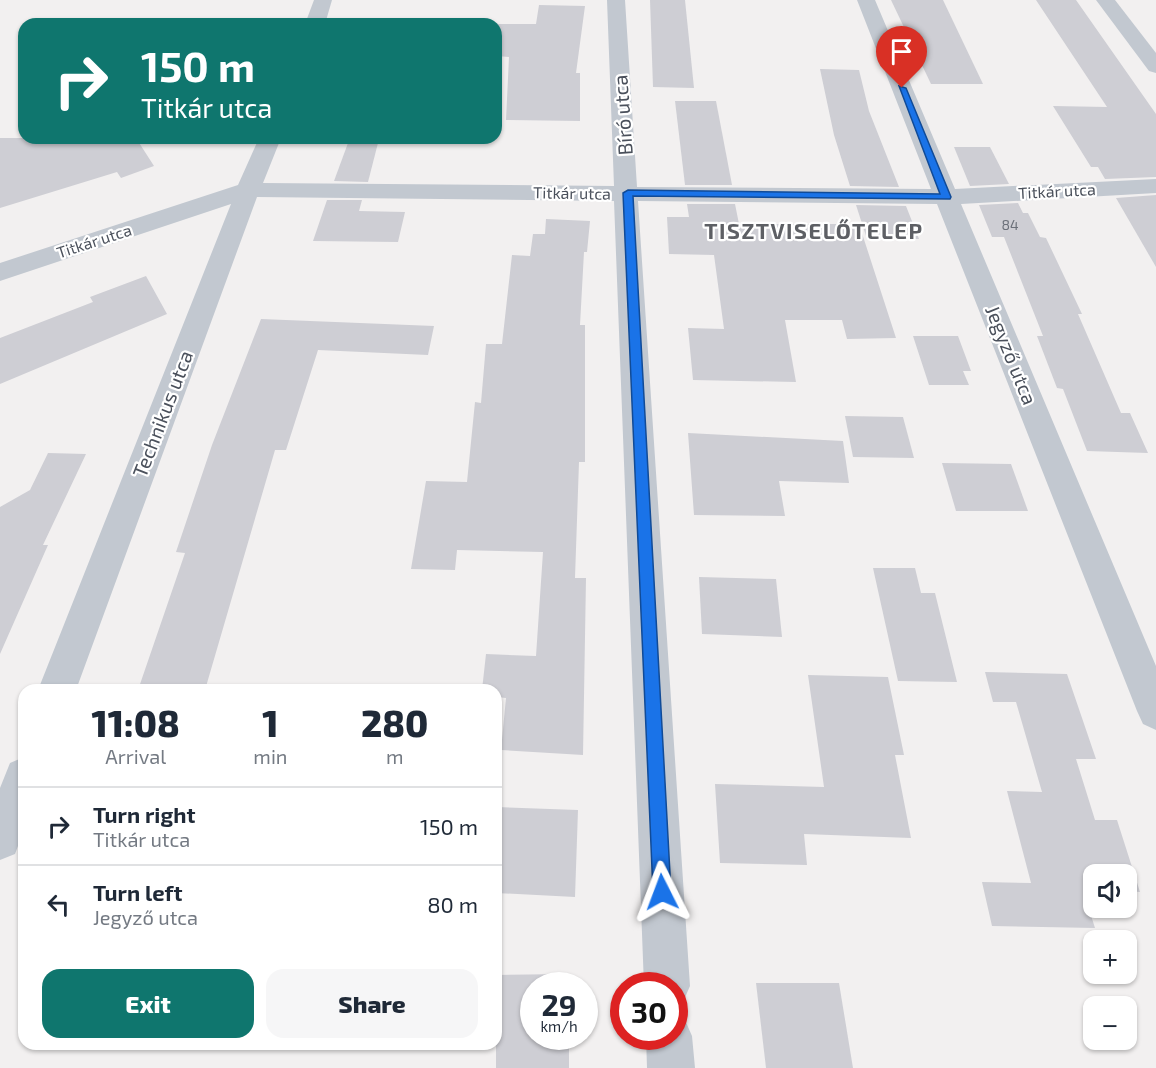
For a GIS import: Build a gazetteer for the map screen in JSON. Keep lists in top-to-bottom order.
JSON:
{
  "streets": {
    "street": [
      "Bíró utca",
      "Titkár utca",
      "Jegyző utca",
      "Technikus utca"
    ]
  },
  "crossings": [
    ["Bíró utca", "Titkár utca"],
    ["Titkár utca", "Jegyző utca"],
    ["Titkár utca", "Technikus utca"]
  ],
  "districts": ["TISZTVISELŐTELEP"],
  "house_numbers": ["84"],
  "page": {
    "turn": ["150 m", "Titkár utca"],
    "eta": [
      "11:08",
      "Arrival",
      "1",
      "min",
      "280",
      "m"
    ],
    "list": [
      {
        "name": "Turn right",
        "note": "Titkár utca",
        "value": "150 m"
      },
      {
        "name": "Turn left",
        "note": "Jegyző utca",
        "value": "80 m"
      }
    ],
    "map_buttons": ["+", "−"],
    "buttons": ["Exit", "Share"],
    "speed": "29 km/h",
    "limit": "30"
  }
}
